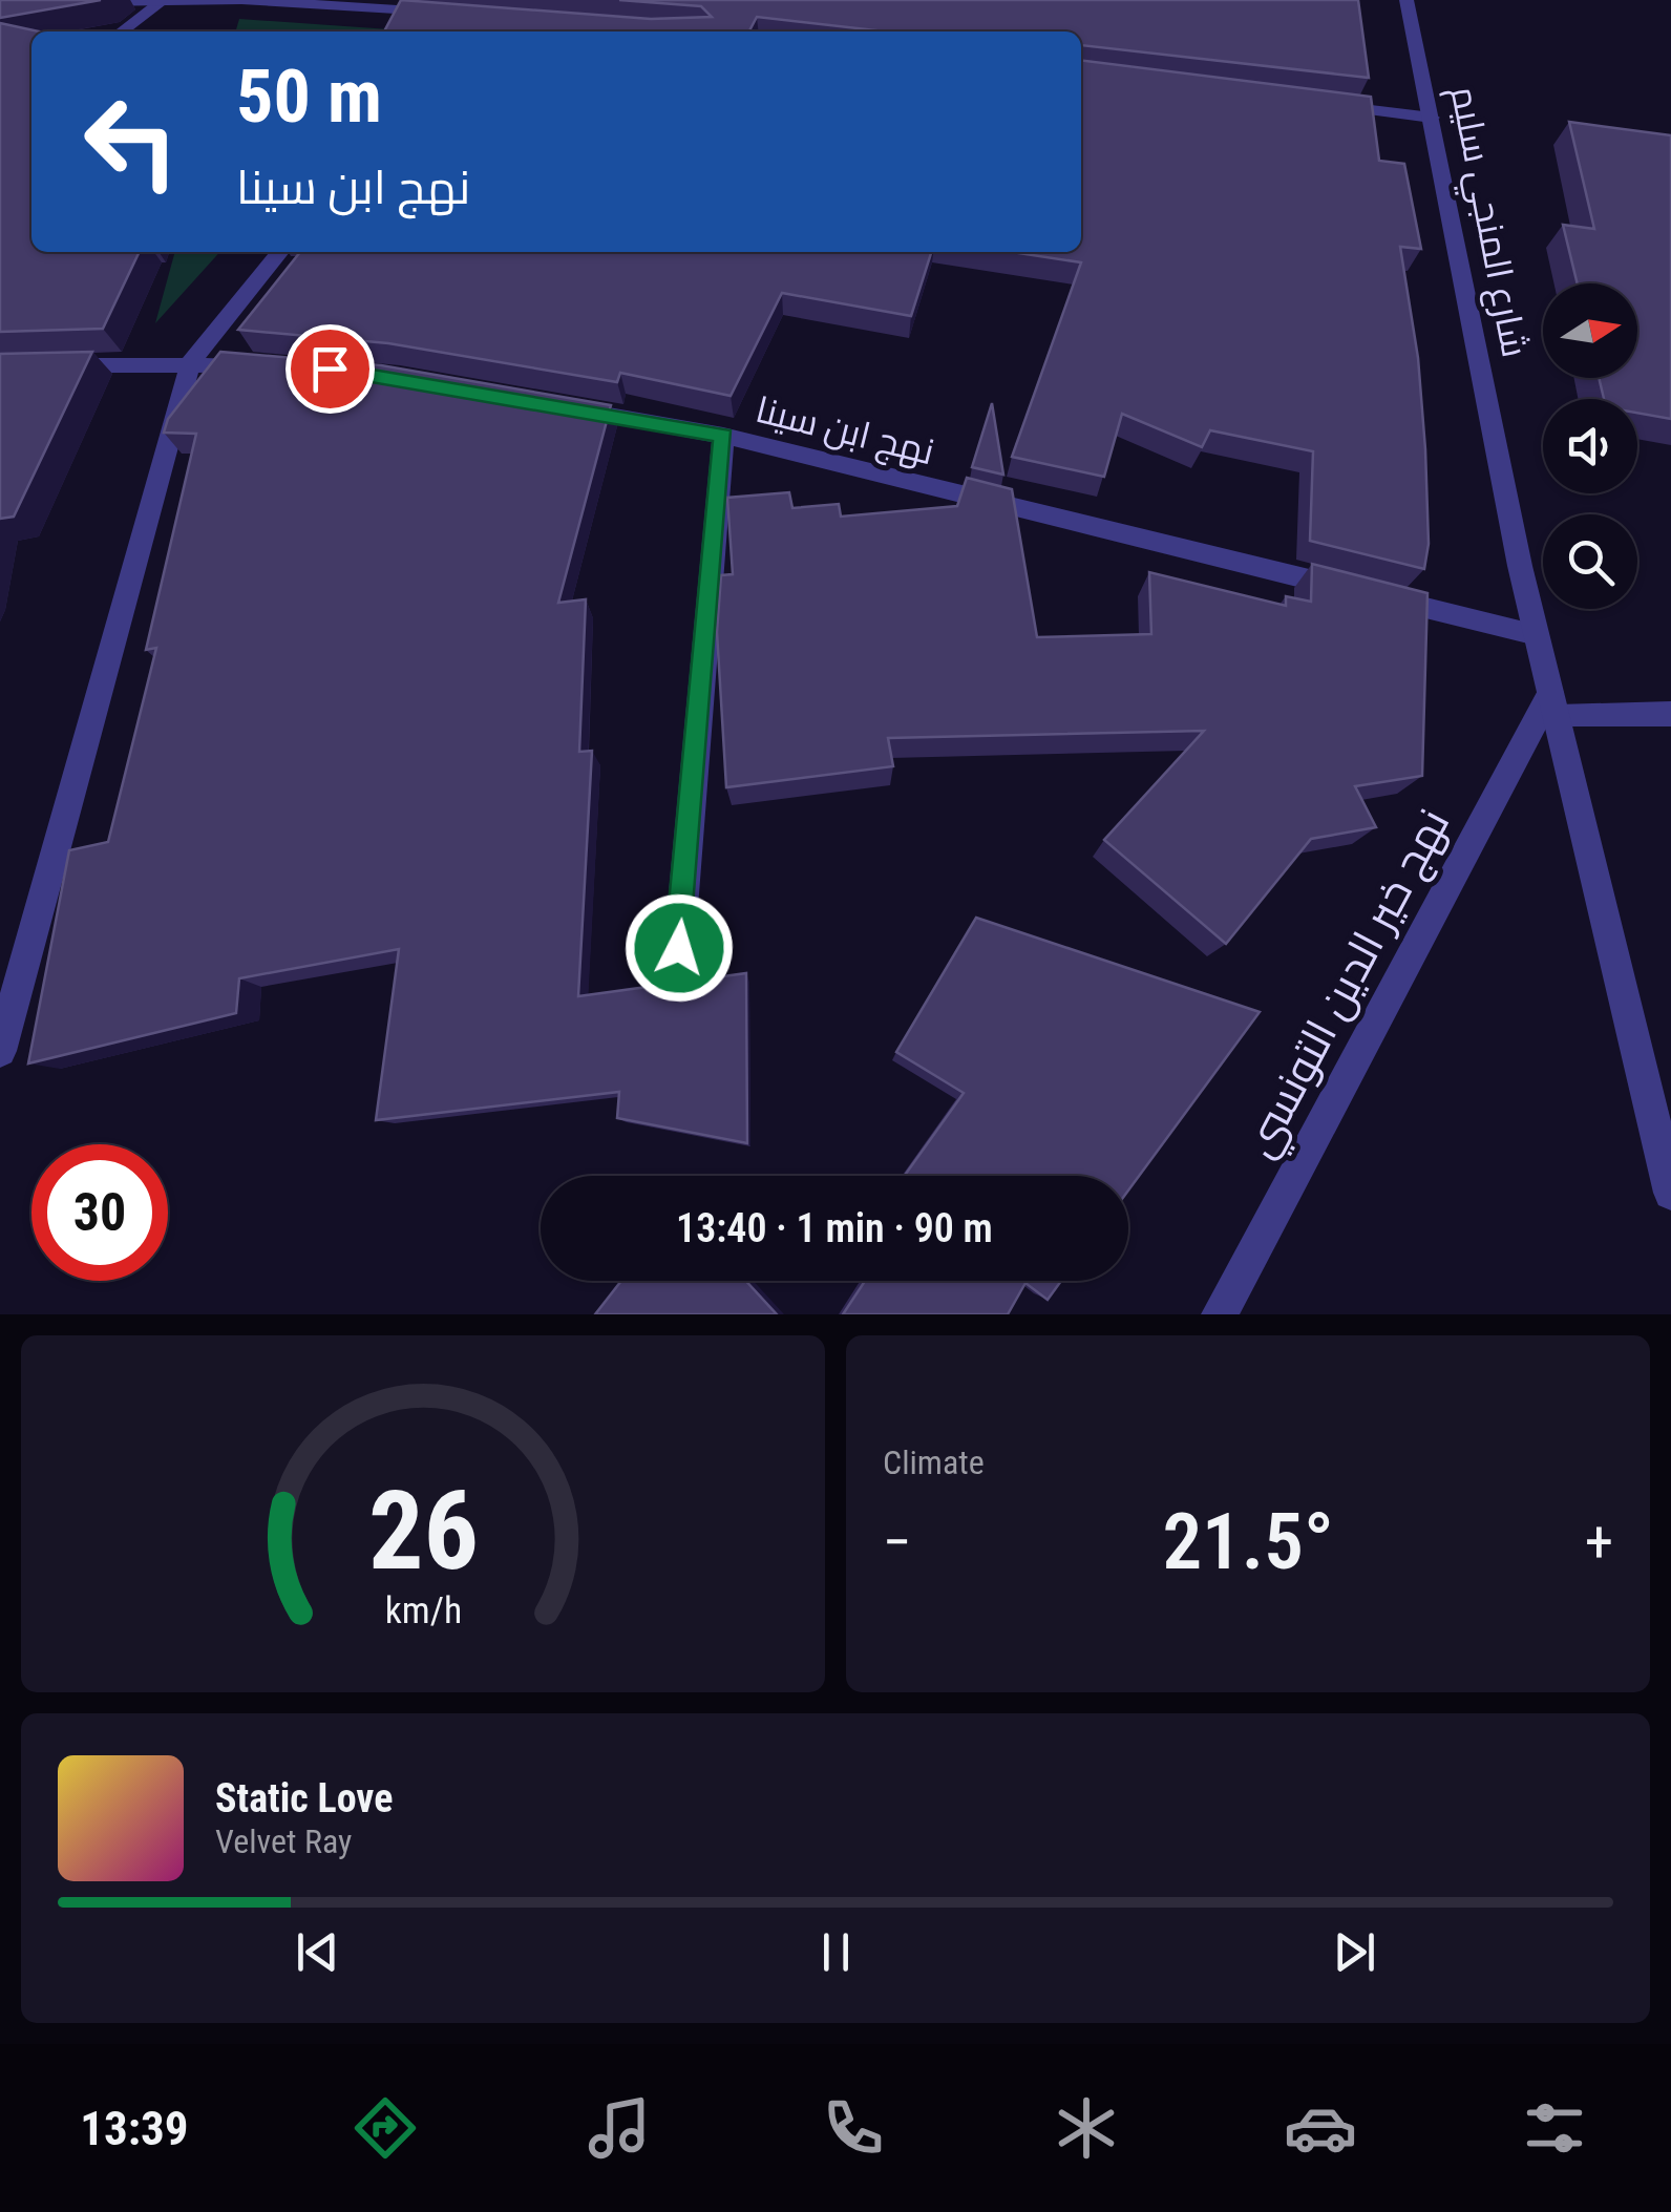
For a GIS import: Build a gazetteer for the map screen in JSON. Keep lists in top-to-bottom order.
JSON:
{
  "streets": {
    "street": ["شارع المنجي سليم", "نهج ابن سينا", "نهج خير الدين التونسي"]
  },
  "crossings": [
    ["شارع المنجي سليم", "نهج ابن سينا"],
    ["شارع المنجي سليم", "نهج خير الدين التونسي"]
  ],
  "north": "right",
  "page": {
    "turn": ["50 m", "نهج ابن سينا"],
    "limit": "30",
    "trip": "13:40 · 1 min · 90 m",
    "tile": "Climate",
    "heat": ["−", "21.5°", "+"],
    "song": ["Static Love", "Velvet Ray"],
    "tabs": "13:39",
    "gauge": ["26", "km/h"]
  }
}
